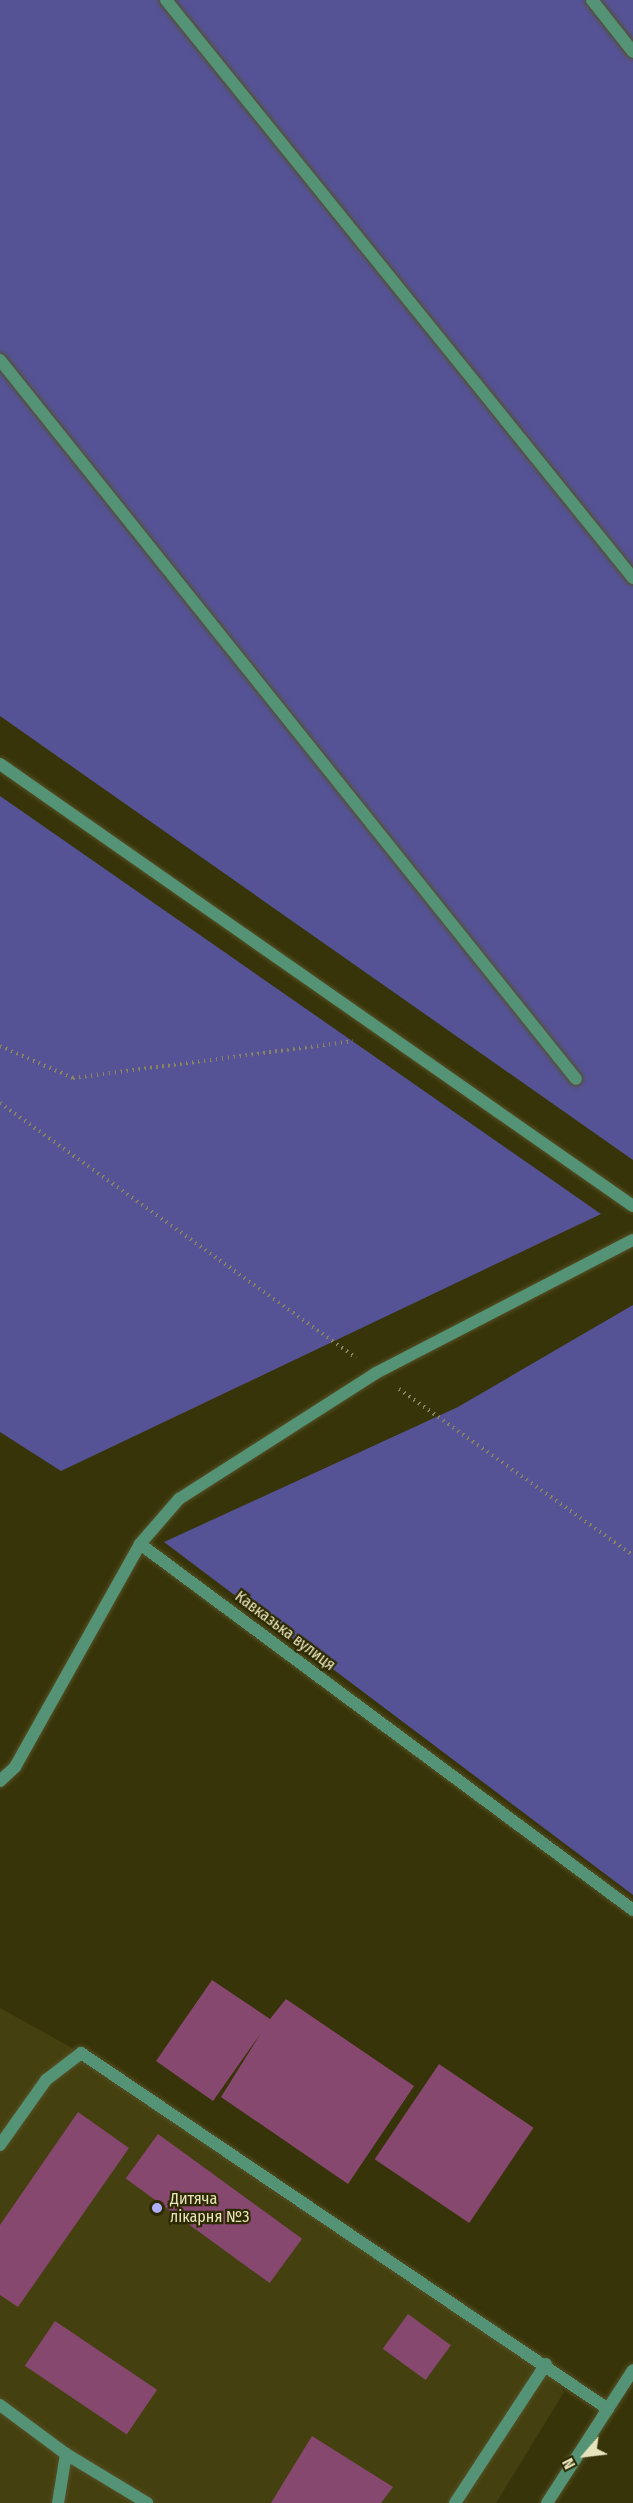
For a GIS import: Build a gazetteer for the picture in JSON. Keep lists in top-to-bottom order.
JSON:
{
  "streets": {
    "street": ["Кавказька вулиця"]
  },
  "places": ["Дитяча лікарня №3"],
  "north": "bottom left"
}
